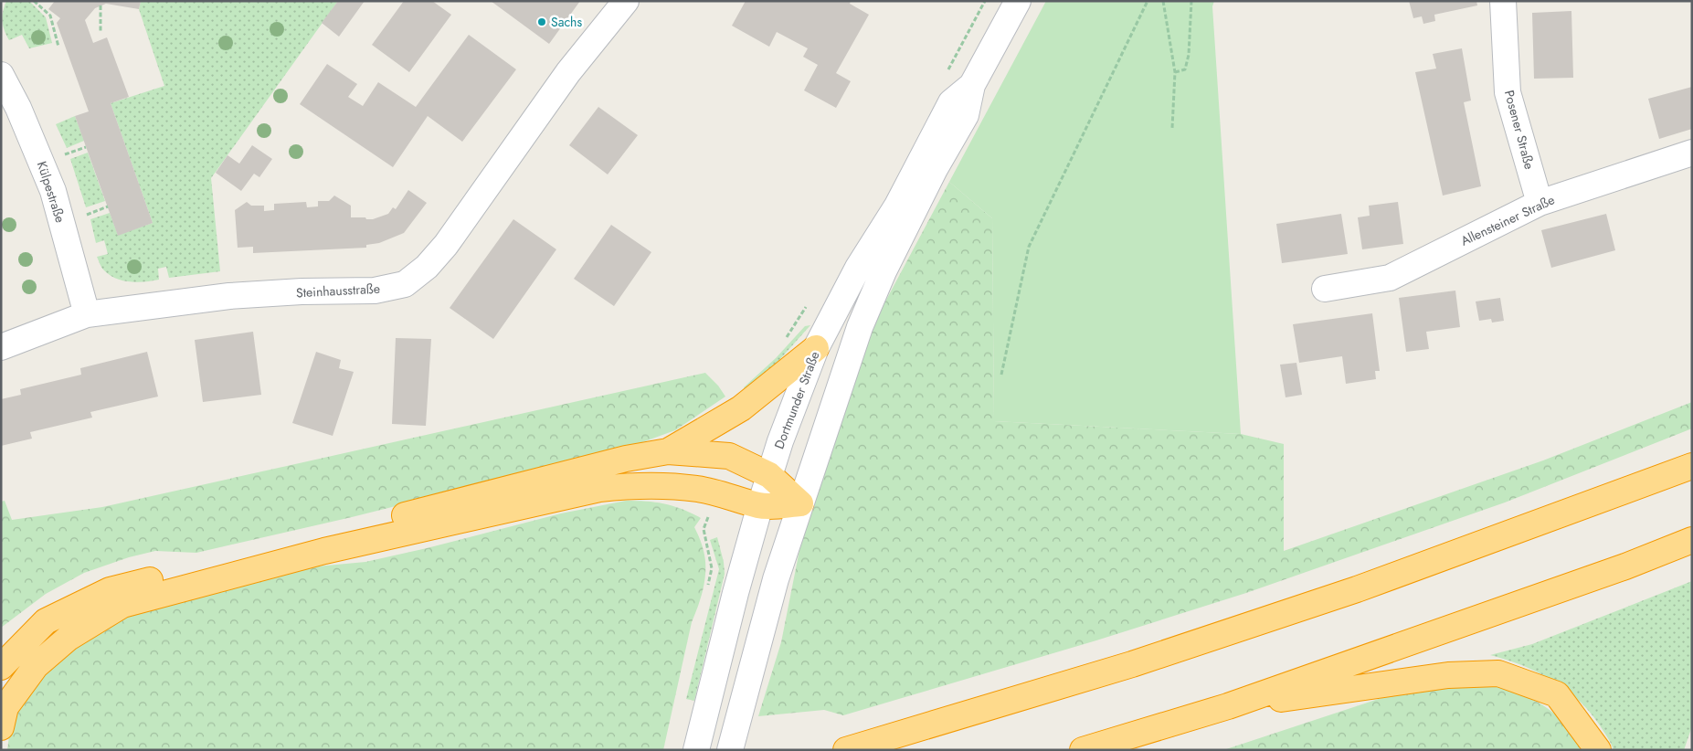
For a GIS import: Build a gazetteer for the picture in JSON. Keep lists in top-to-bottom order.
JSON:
{
  "streets": {
    "street": [
      "Posener Straße",
      "Külpestraße",
      "Allensteiner Straße",
      "Steinhausstraße",
      "Dortmunder Straße"
    ]
  },
  "crossings": [
    ["Posener Straße", "Allensteiner Straße"],
    ["Külpestraße", "Steinhausstraße"]
  ],
  "places": ["Sachs"]
}
